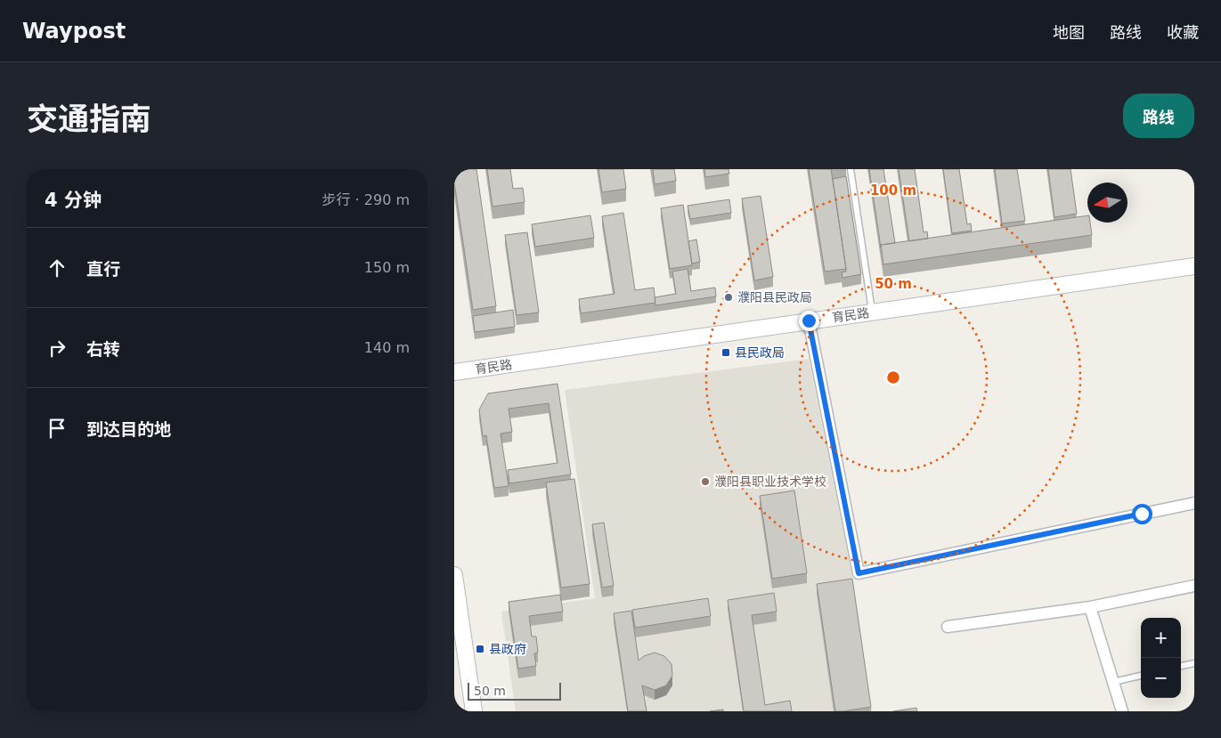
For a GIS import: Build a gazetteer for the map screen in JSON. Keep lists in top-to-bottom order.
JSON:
{
  "streets": {
    "street": ["育民路"]
  },
  "places": {
    "other": ["濮阳县民政局", "濮阳县职业技术学校"],
    "transit": ["县民政局", "县政府"]
  },
  "scale_bar": "50 m",
  "north": "left",
  "page": {
    "header": "Waypost",
    "nav": ["地图", "路线", "收藏"],
    "title": "交通指南",
    "buttons": "路线",
    "heading": ["4 分钟", "步行 · 290 m"],
    "list": [
      ["直行", "150 m"],
      ["右转", "140 m"],
      "到达目的地"
    ],
    "map_buttons": ["+", "−"],
    "scale": "50 m"
  },
  "rings": ["100 m", "50 m"]
}
